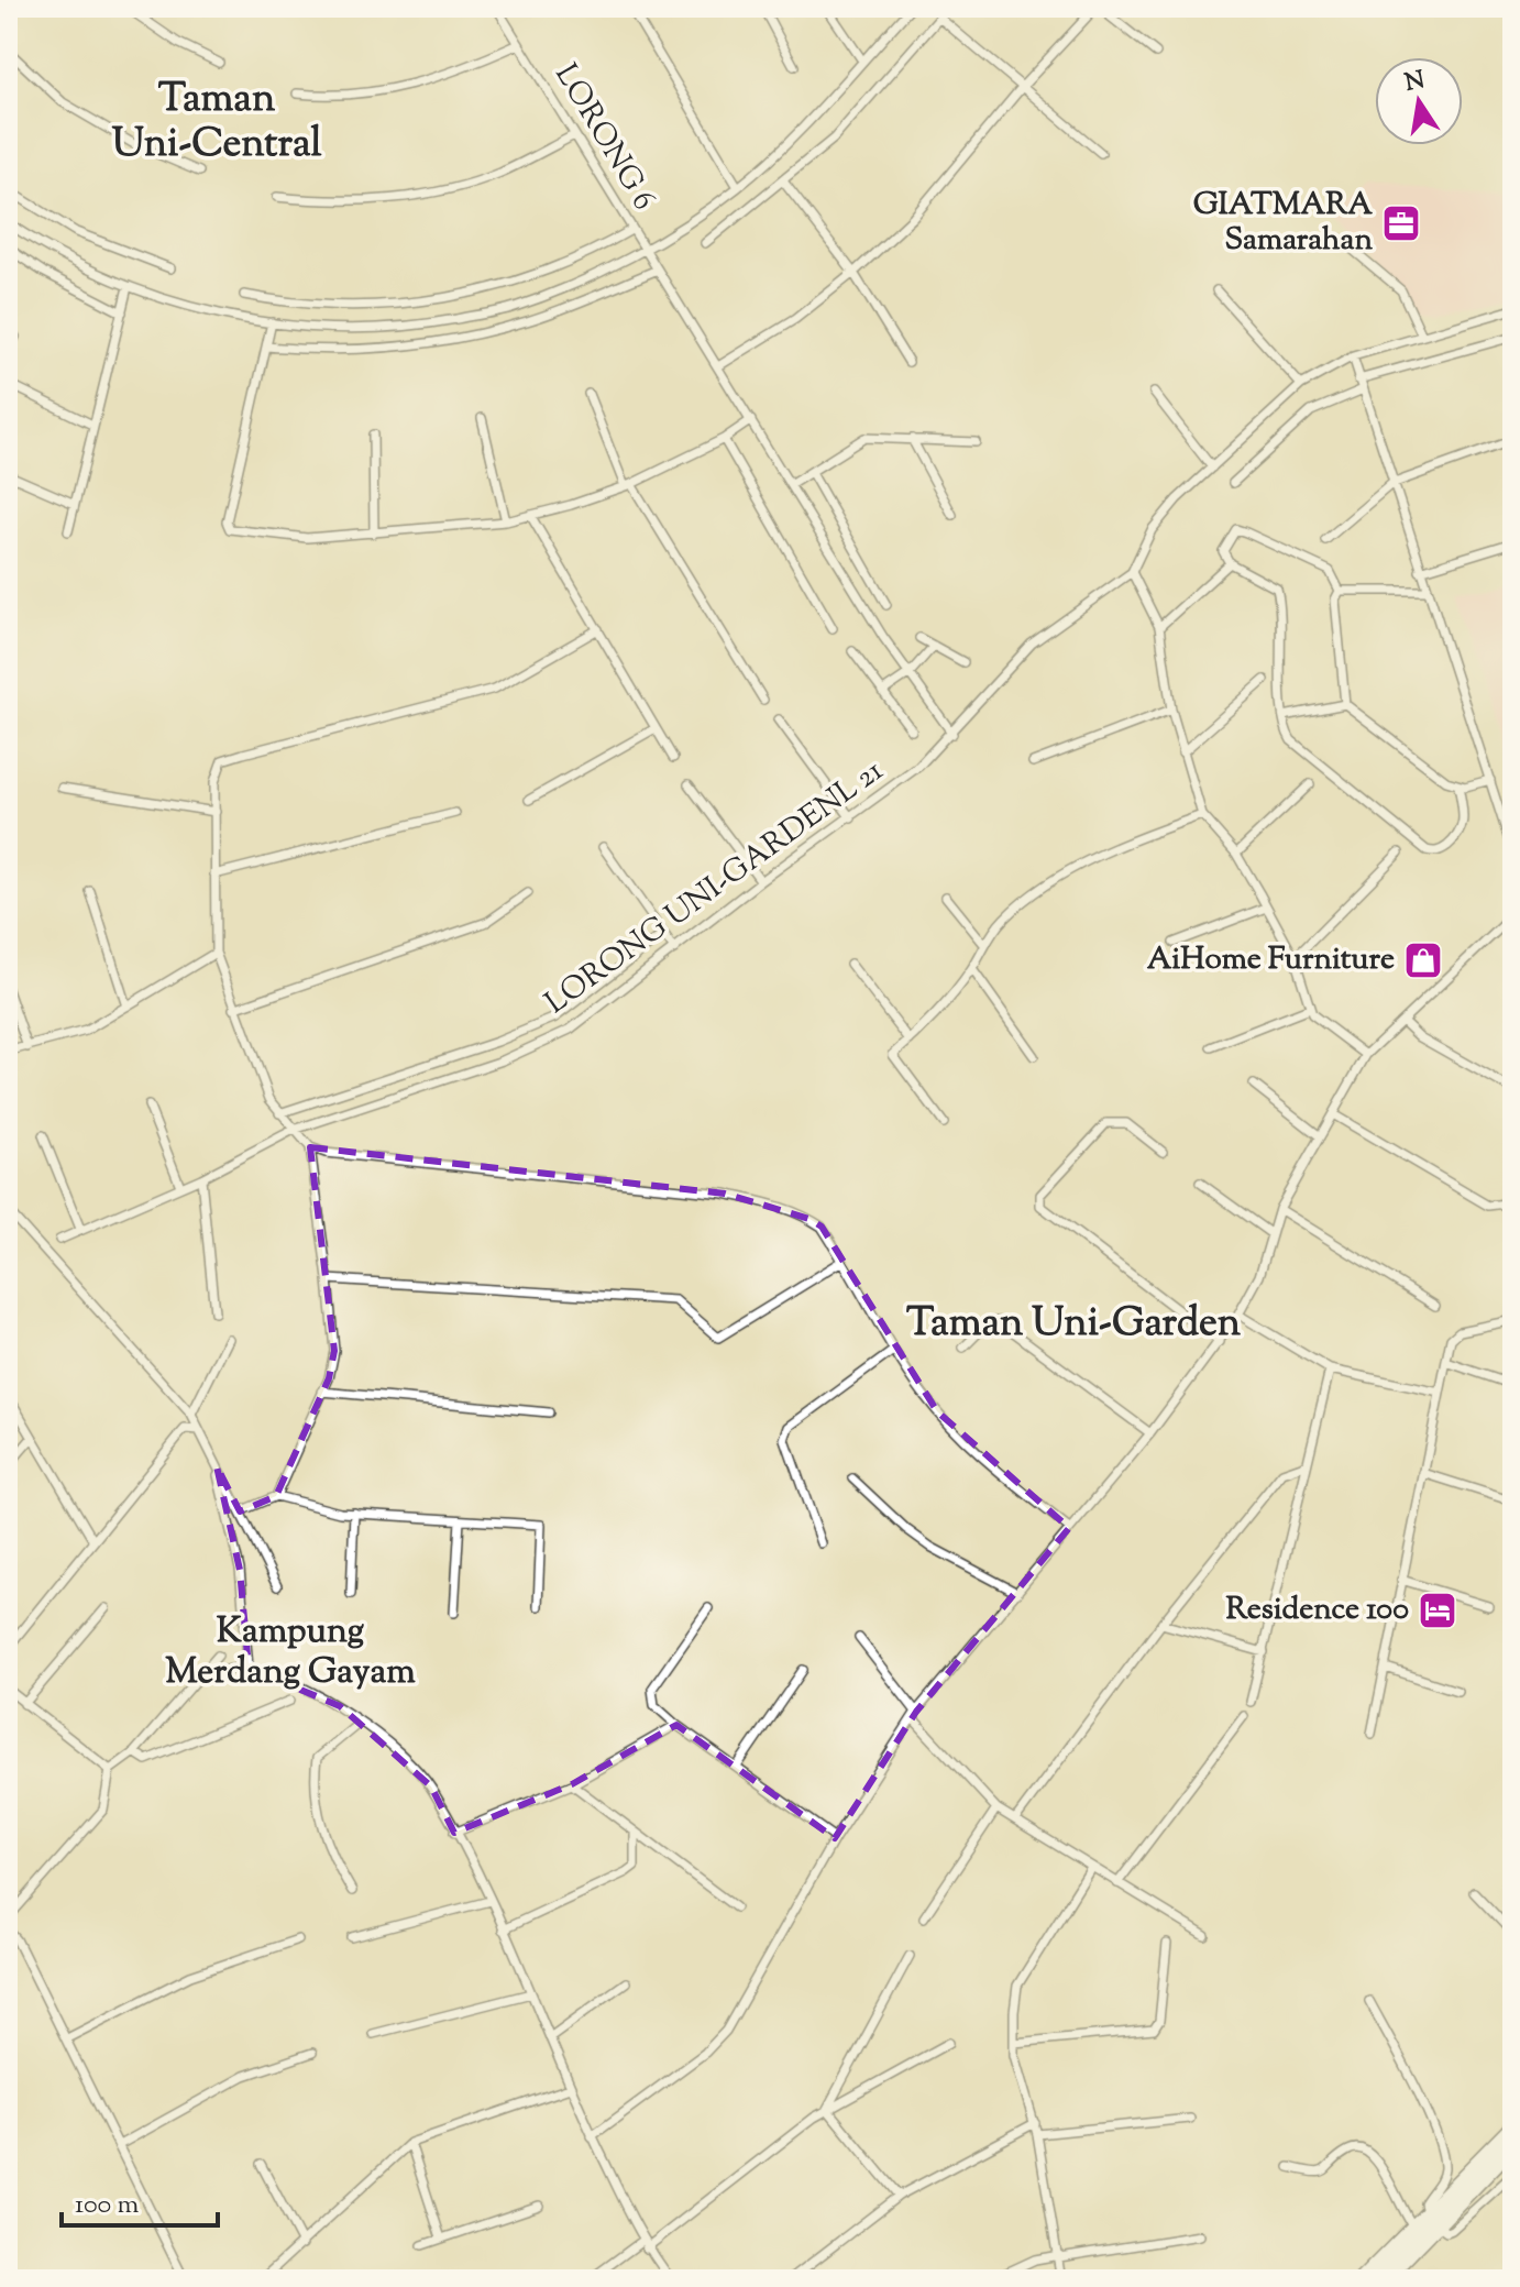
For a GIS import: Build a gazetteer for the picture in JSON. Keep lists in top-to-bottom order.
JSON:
{
  "streets": {
    "street": ["LORONG 6", "LORONG UNI-GARDENL 21"]
  },
  "crossings": [
    ["LORONG 6", "LORONG UNI-GARDENL 21"]
  ],
  "districts": ["Taman Uni-Central", "Taman Uni-Garden", "Kampung Merdang Gayam"],
  "places": {
    "office": ["GIATMARA Samarahan"],
    "shop": ["AiHome Furniture"],
    "hotel": ["Residence 100"]
  },
  "scale_bar": "100 m",
  "north": "top"
}
